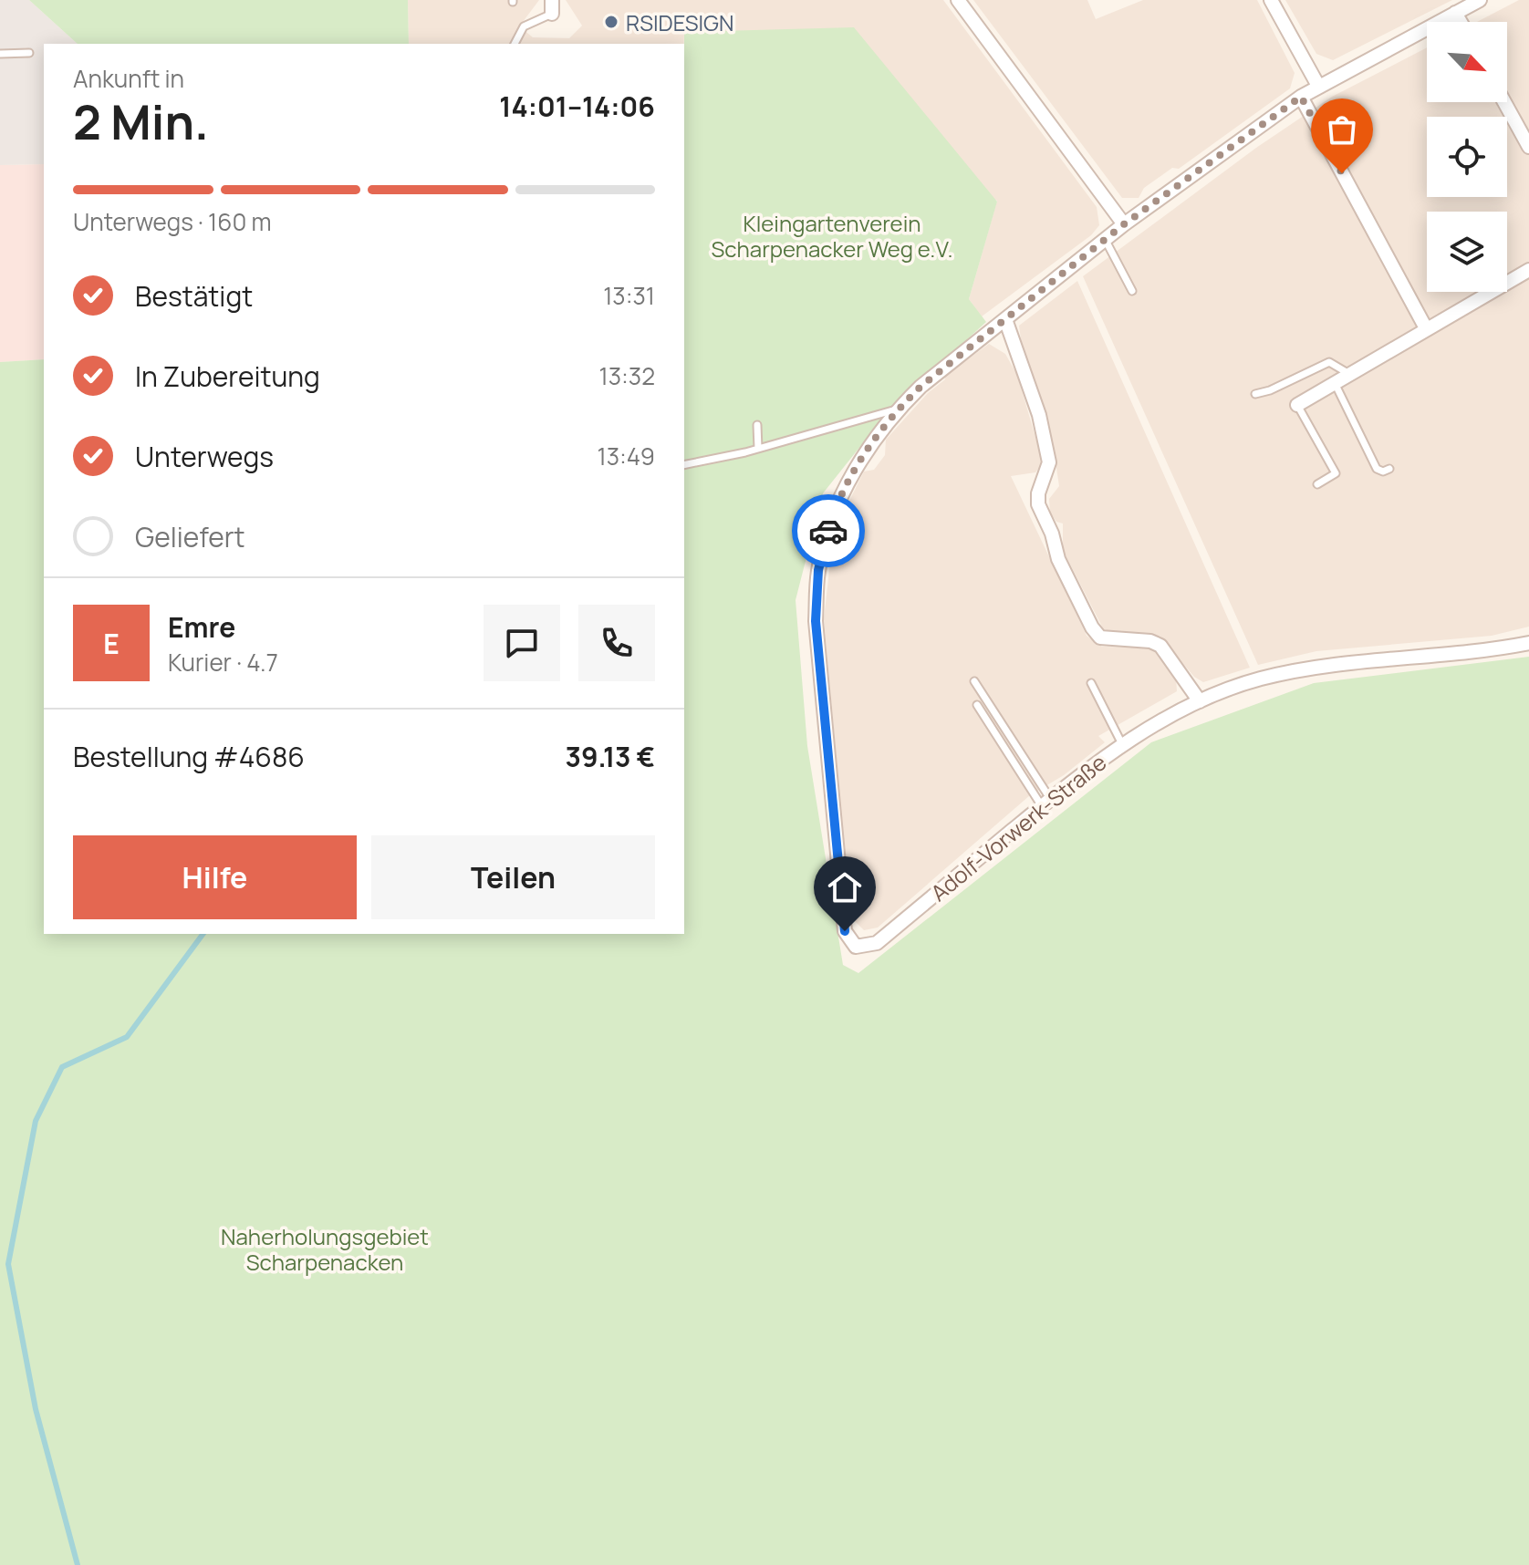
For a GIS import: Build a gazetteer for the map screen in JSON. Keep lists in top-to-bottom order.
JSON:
{
  "streets": {
    "street": ["Adolf-Vorwerk-Straße"]
  },
  "parks": ["Kleingartenverein Scharpenacker Weg e.V.", "Naherholungsgebiet Scharpenacken"],
  "places": ["RSIDESIGN"],
  "north": "bottom right",
  "page": {
    "heading": ["2 Min.", "Ankunft in", "14:01–14:06"],
    "panel": [
      "Emre",
      "Kurier · 4.7",
      "Bestellung #4686",
      "39.13 €"
    ],
    "bar": "Unterwegs · 160 m",
    "list": [
      ["Bestätigt", "13:31"],
      ["In Zubereitung", "13:32"],
      ["Unterwegs", "13:49"],
      "Geliefert"
    ],
    "round": "E",
    "buttons": ["Hilfe", "Teilen"]
  }
}
